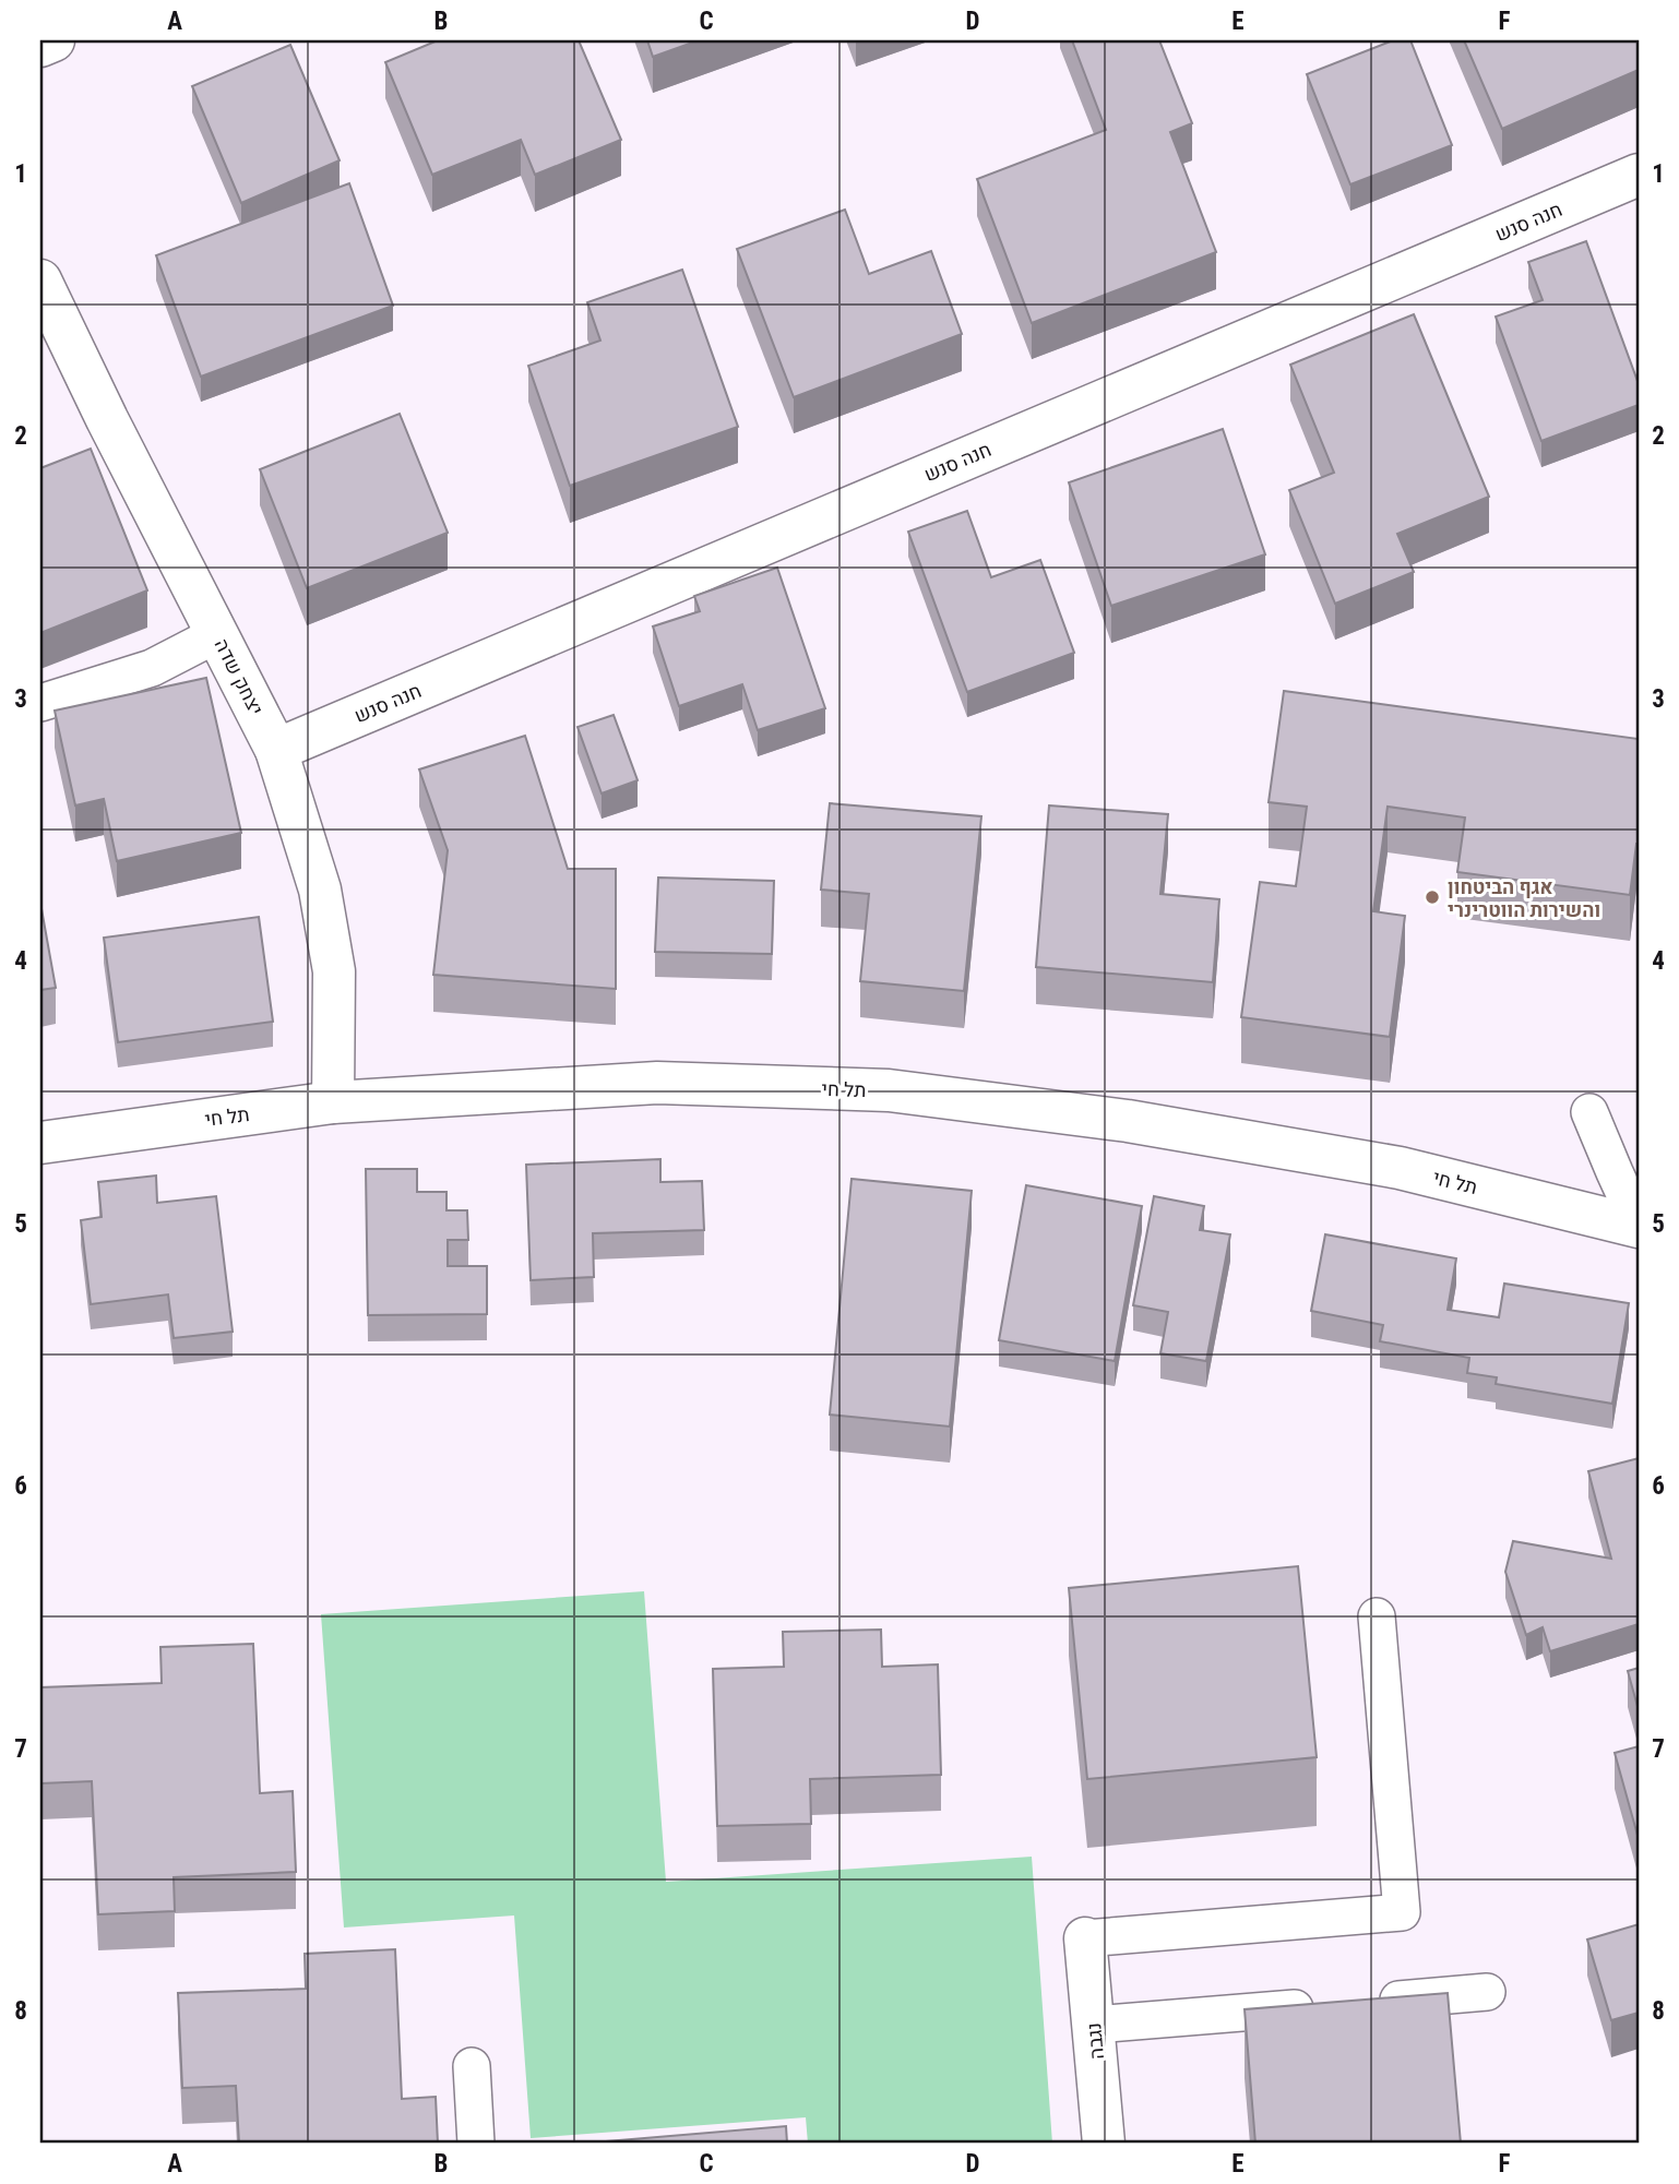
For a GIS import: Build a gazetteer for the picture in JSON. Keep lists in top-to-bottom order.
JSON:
{
  "streets": {
    "street": [
      "חנה סנש",
      "יצחק שדה",
      "תל חי",
      "נגבה"
    ]
  },
  "crossings": [
    ["חנה סנש", "יצחק שדה"],
    ["יצחק שדה", "תל חי"]
  ],
  "places": ["אגף הביטחון והשירות הווטרינרי"],
  "grid": {
    "columns": [
      "A",
      "B",
      "C",
      "D",
      "E",
      "F"
    ],
    "rows": [
      "1",
      "2",
      "3",
      "4",
      "5",
      "6",
      "7",
      "8"
    ]
  }
}
